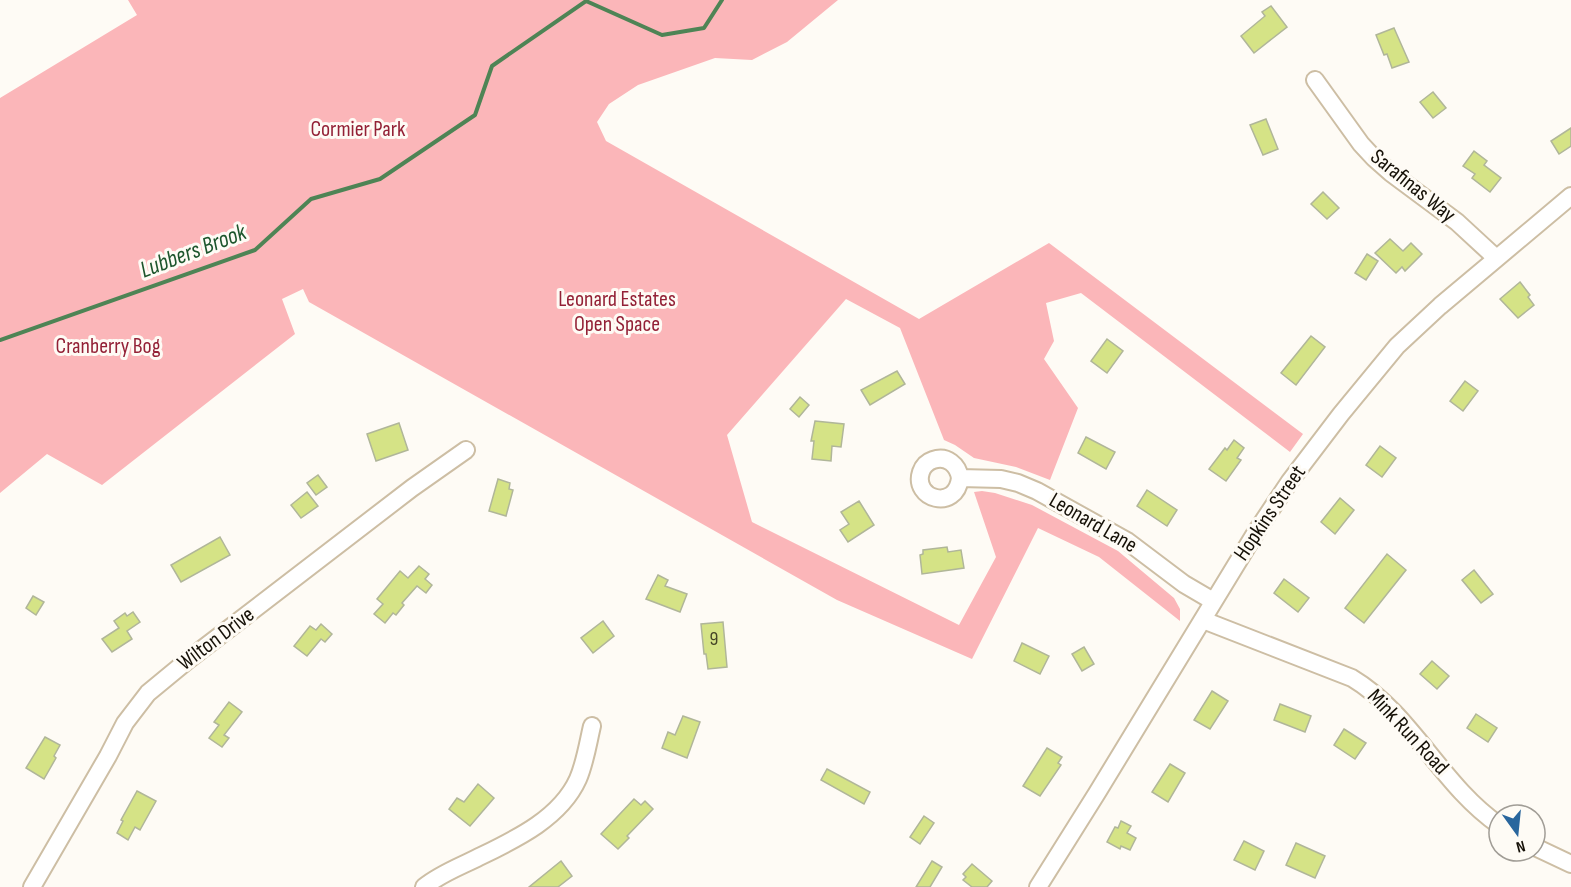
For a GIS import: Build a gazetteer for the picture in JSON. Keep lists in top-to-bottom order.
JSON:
{
  "streets": {
    "street": [
      "Sarafinas Way",
      "Hopkins Street",
      "Leonard Lane",
      "Wilton Drive",
      "Mink Run Road"
    ]
  },
  "crossings": [
    ["Sarafinas Way", "Hopkins Street"],
    ["Hopkins Street", "Leonard Lane"],
    ["Hopkins Street", "Mink Run Road"]
  ],
  "water": ["Lubbers Brook"],
  "parks": ["Cormier Park", "Leonard Estates Open Space", "Cranberry Bog"],
  "house_numbers": ["9"],
  "north": "bottom"
}
